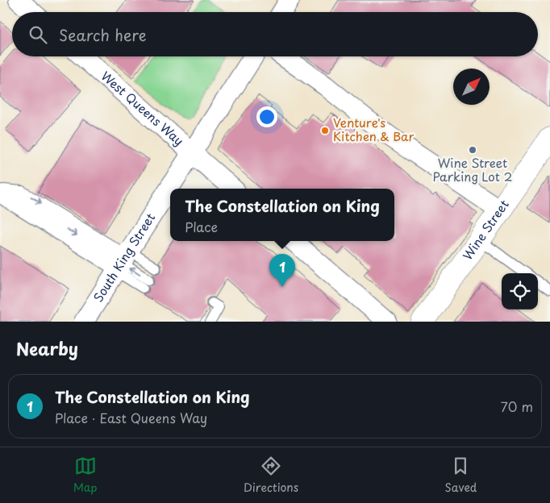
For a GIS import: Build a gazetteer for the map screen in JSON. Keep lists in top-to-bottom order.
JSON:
{
  "streets": {
    "street": ["West Queens Way", "Wine Street", "South King Street"]
  },
  "crossings": [
    ["West Queens Way", "South King Street"]
  ],
  "places": ["Venture's Kitchen & Bar", "Wine Street Parking Lot 2"],
  "north": "top right",
  "page": {
    "search": "Search here",
    "popup": ["The Constellation on King", "Place"],
    "pins": "1",
    "heading": "Nearby",
    "list": [
      {
        "mark": "1",
        "name": "The Constellation on King",
        "note": "Place · East Queens Way",
        "value": "70 m"
      }
    ],
    "nav": ["Map", "Directions", "Saved"]
  }
}
